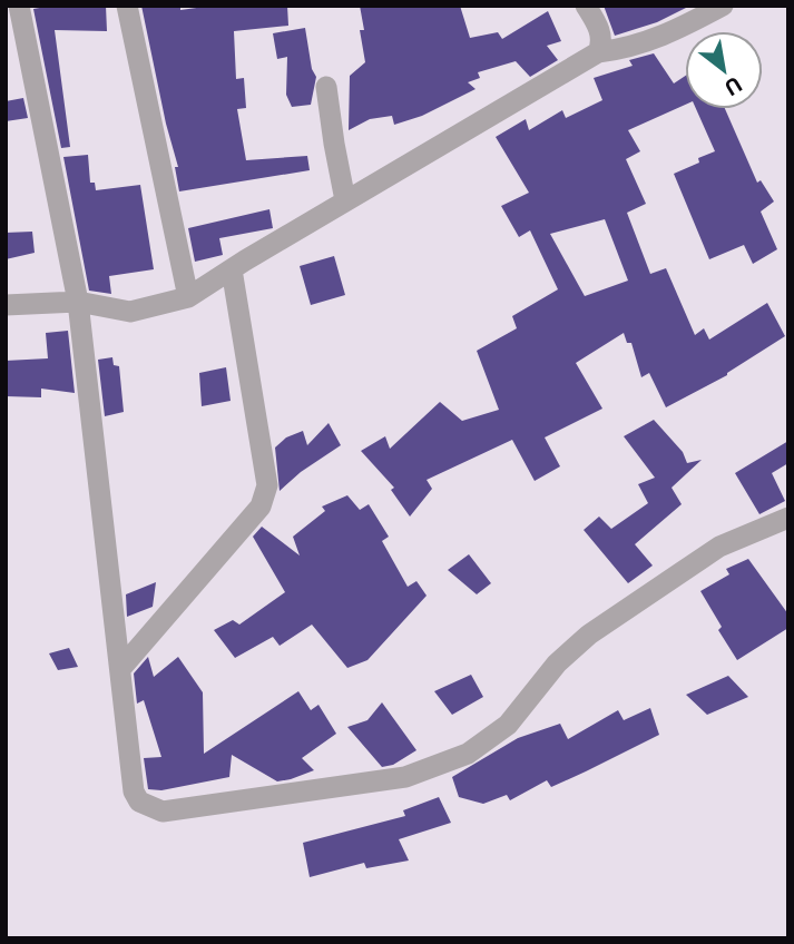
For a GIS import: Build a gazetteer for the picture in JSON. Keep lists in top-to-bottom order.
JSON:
{
  "north": "bottom right"
}
